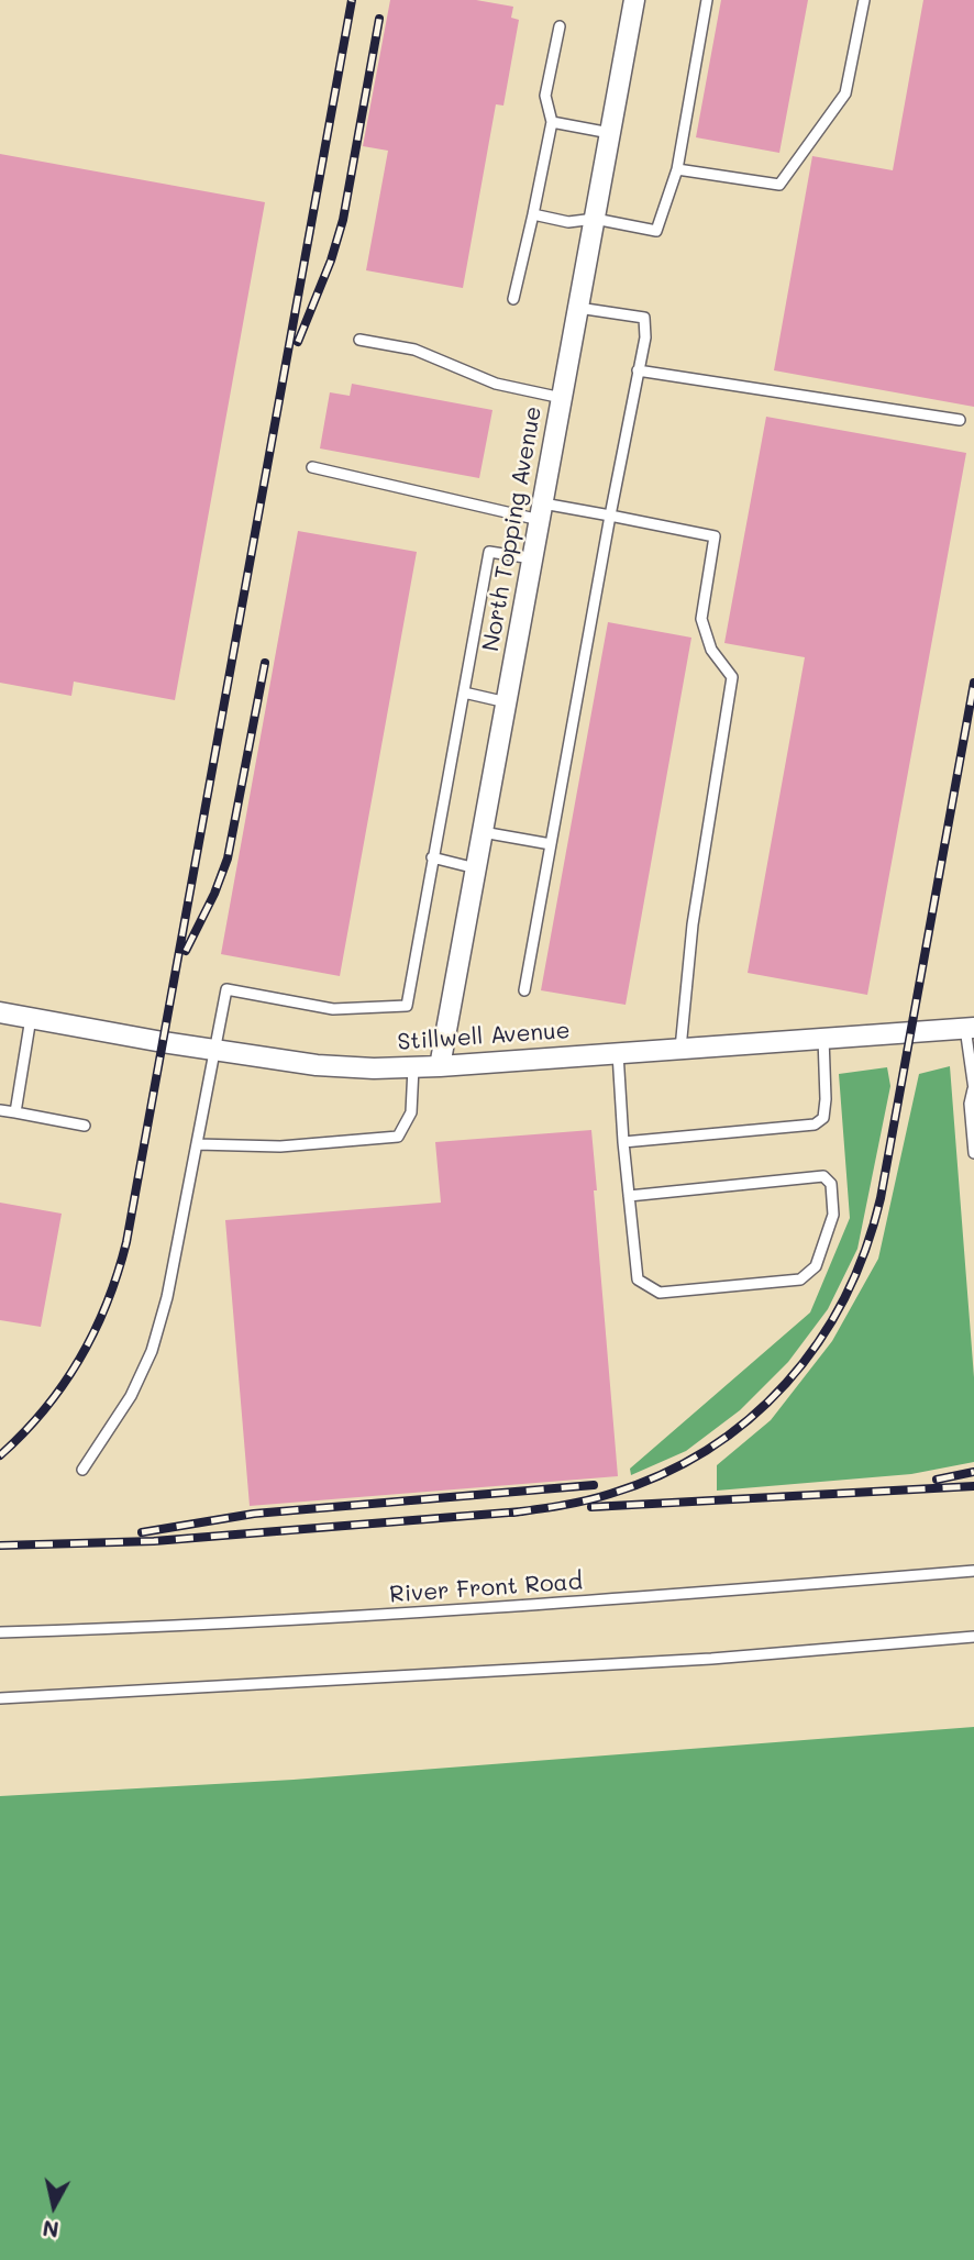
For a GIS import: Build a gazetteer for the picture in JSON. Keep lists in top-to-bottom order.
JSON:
{
  "streets": {
    "street": ["North Topping Avenue", "Stillwell Avenue"],
    "lane": ["River Front Road"]
  },
  "crossings": [
    ["North Topping Avenue", "Stillwell Avenue"]
  ],
  "north": "bottom"
}
